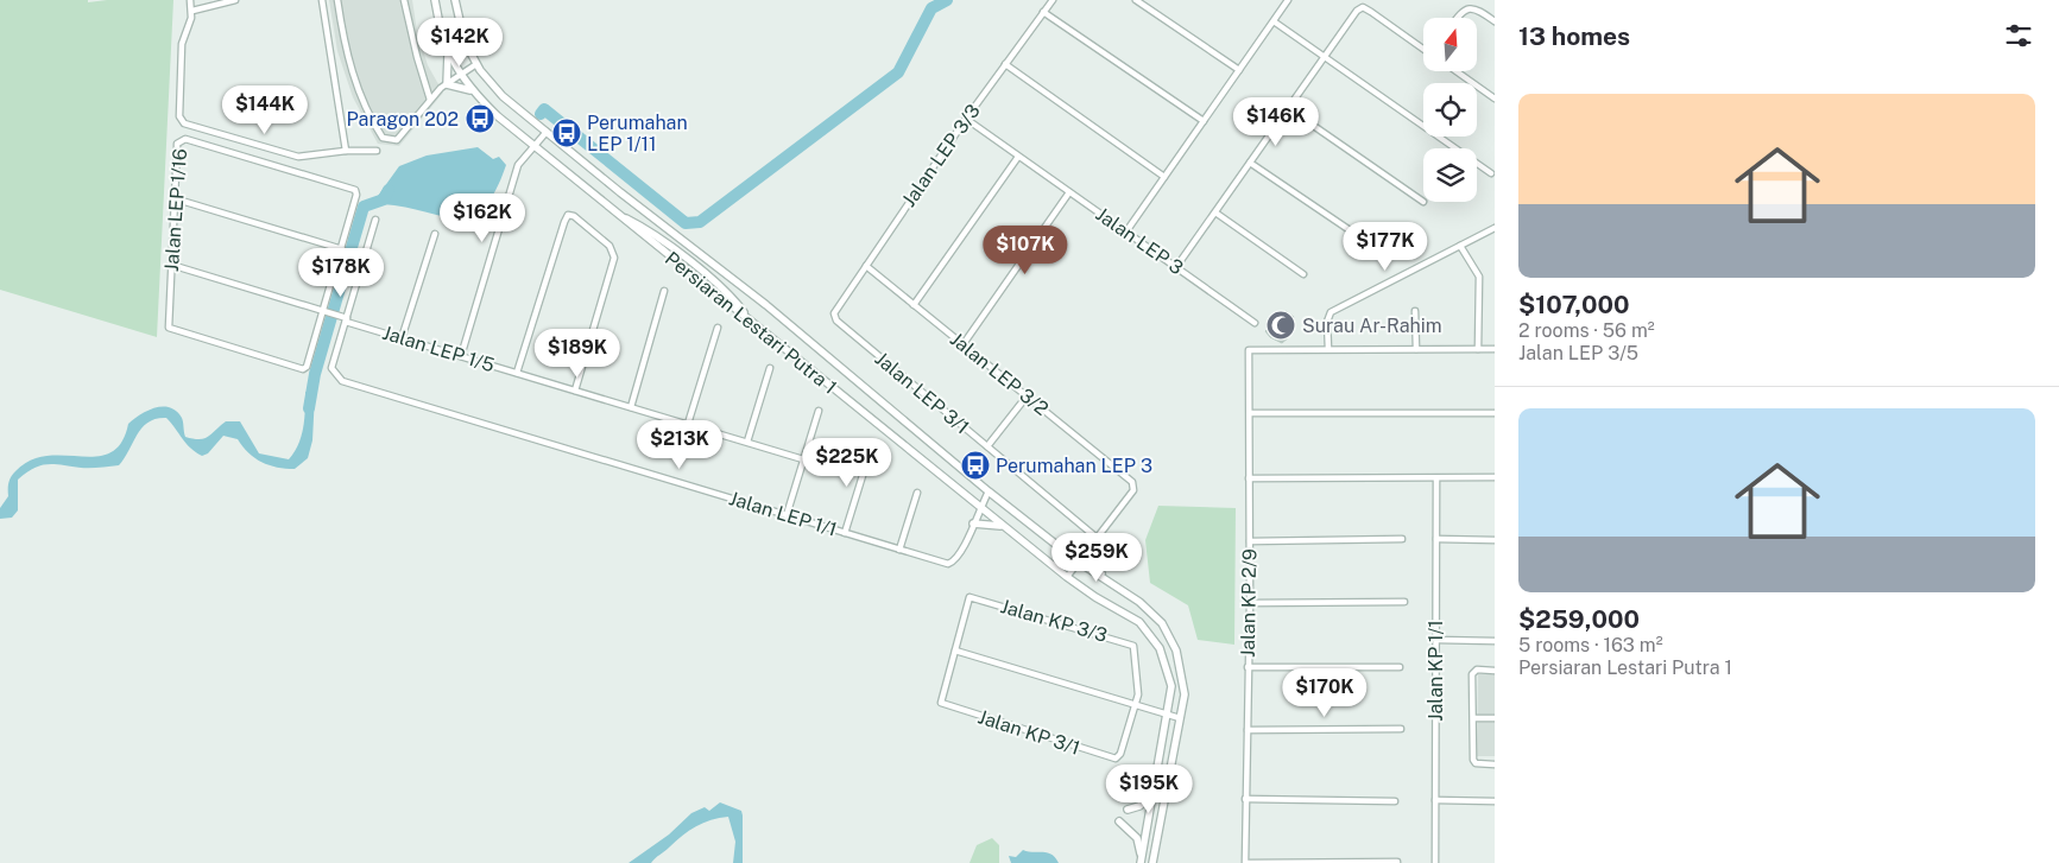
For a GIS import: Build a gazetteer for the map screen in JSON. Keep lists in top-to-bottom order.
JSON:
{
  "streets": {
    "street": [
      "Jalan LEP 3/3",
      "Jalan LEP 1/16",
      "Jalan LEP 3",
      "Persiaran Lestari Putra 1",
      "Jalan LEP 1/5",
      "Jalan LEP 3/2",
      "Jalan LEP 3/1",
      "Jalan LEP 1/1",
      "Jalan KP 2/9",
      "Jalan KP 3/3",
      "Jalan KP 1/1",
      "Jalan KP 3/1"
    ]
  },
  "crossings": [
    ["Jalan LEP 3/3", "Jalan LEP 3"],
    ["Jalan LEP 3/3", "Jalan LEP 3/2"],
    ["Jalan LEP 3/3", "Jalan LEP 3/1"],
    ["Jalan LEP 1/16", "Jalan LEP 1/5"],
    ["Persiaran Lestari Putra 1", "Jalan LEP 1/1"],
    ["Jalan LEP 1/5", "Jalan LEP 1/1"],
    ["Jalan LEP 3/2", "Jalan LEP 3/1"],
    ["Jalan KP 3/3", "Jalan KP 3/1"]
  ],
  "places": {
    "bus stop": ["Paragon 202", "Perumahan LEP 1/11", "Perumahan LEP 3"],
    "mosque": ["Surau Ar-Rahim"]
  },
  "north": "top",
  "page": {
    "heading": "13 homes",
    "price": [
      "$142K",
      "$144K",
      "$146K",
      "$162K",
      "$177K",
      "$107K",
      "$178K",
      "$189K",
      "$213K",
      "$225K",
      "$259K",
      "$170K",
      "$195K"
    ],
    "list": [
      {
        "name": "$107,000",
        "note": "2 rooms · 56 m² · Jalan LEP 3/5"
      },
      {
        "name": "$259,000",
        "note": "5 rooms · 163 m² · Persiaran Lestari Putra 1"
      }
    ]
  }
}
